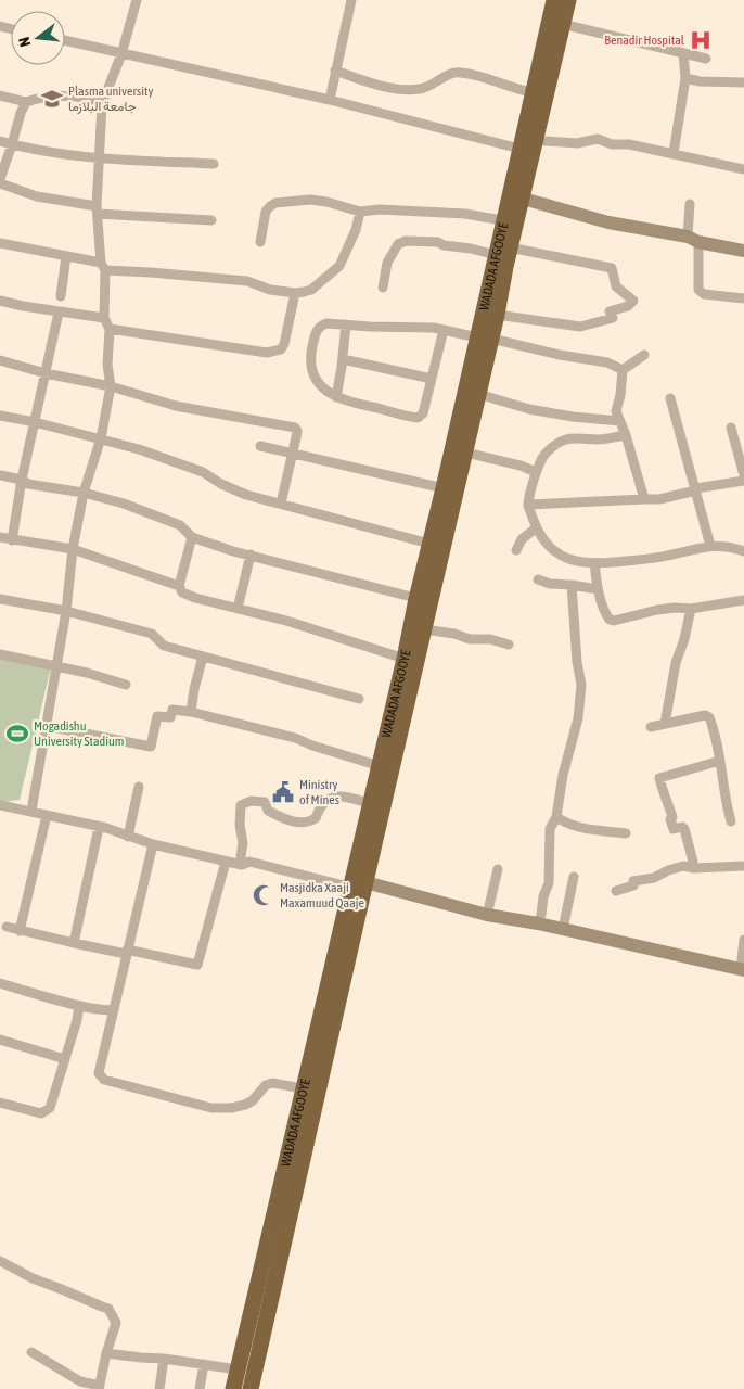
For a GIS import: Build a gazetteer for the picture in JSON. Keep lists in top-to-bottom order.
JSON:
{
  "streets": {
    "highway": ["WADADA AFGOOYE"]
  },
  "places": {
    "hospital": ["Benadir Hospital"],
    "school or university": ["Plasma university جامعة البلازما"],
    "sports": ["Mogadishu University Stadium"],
    "public building": ["Ministry of Mines"],
    "mosque": ["Masjidka Xaaji Maxamuud Qaaje"]
  },
  "north": "left"
}
